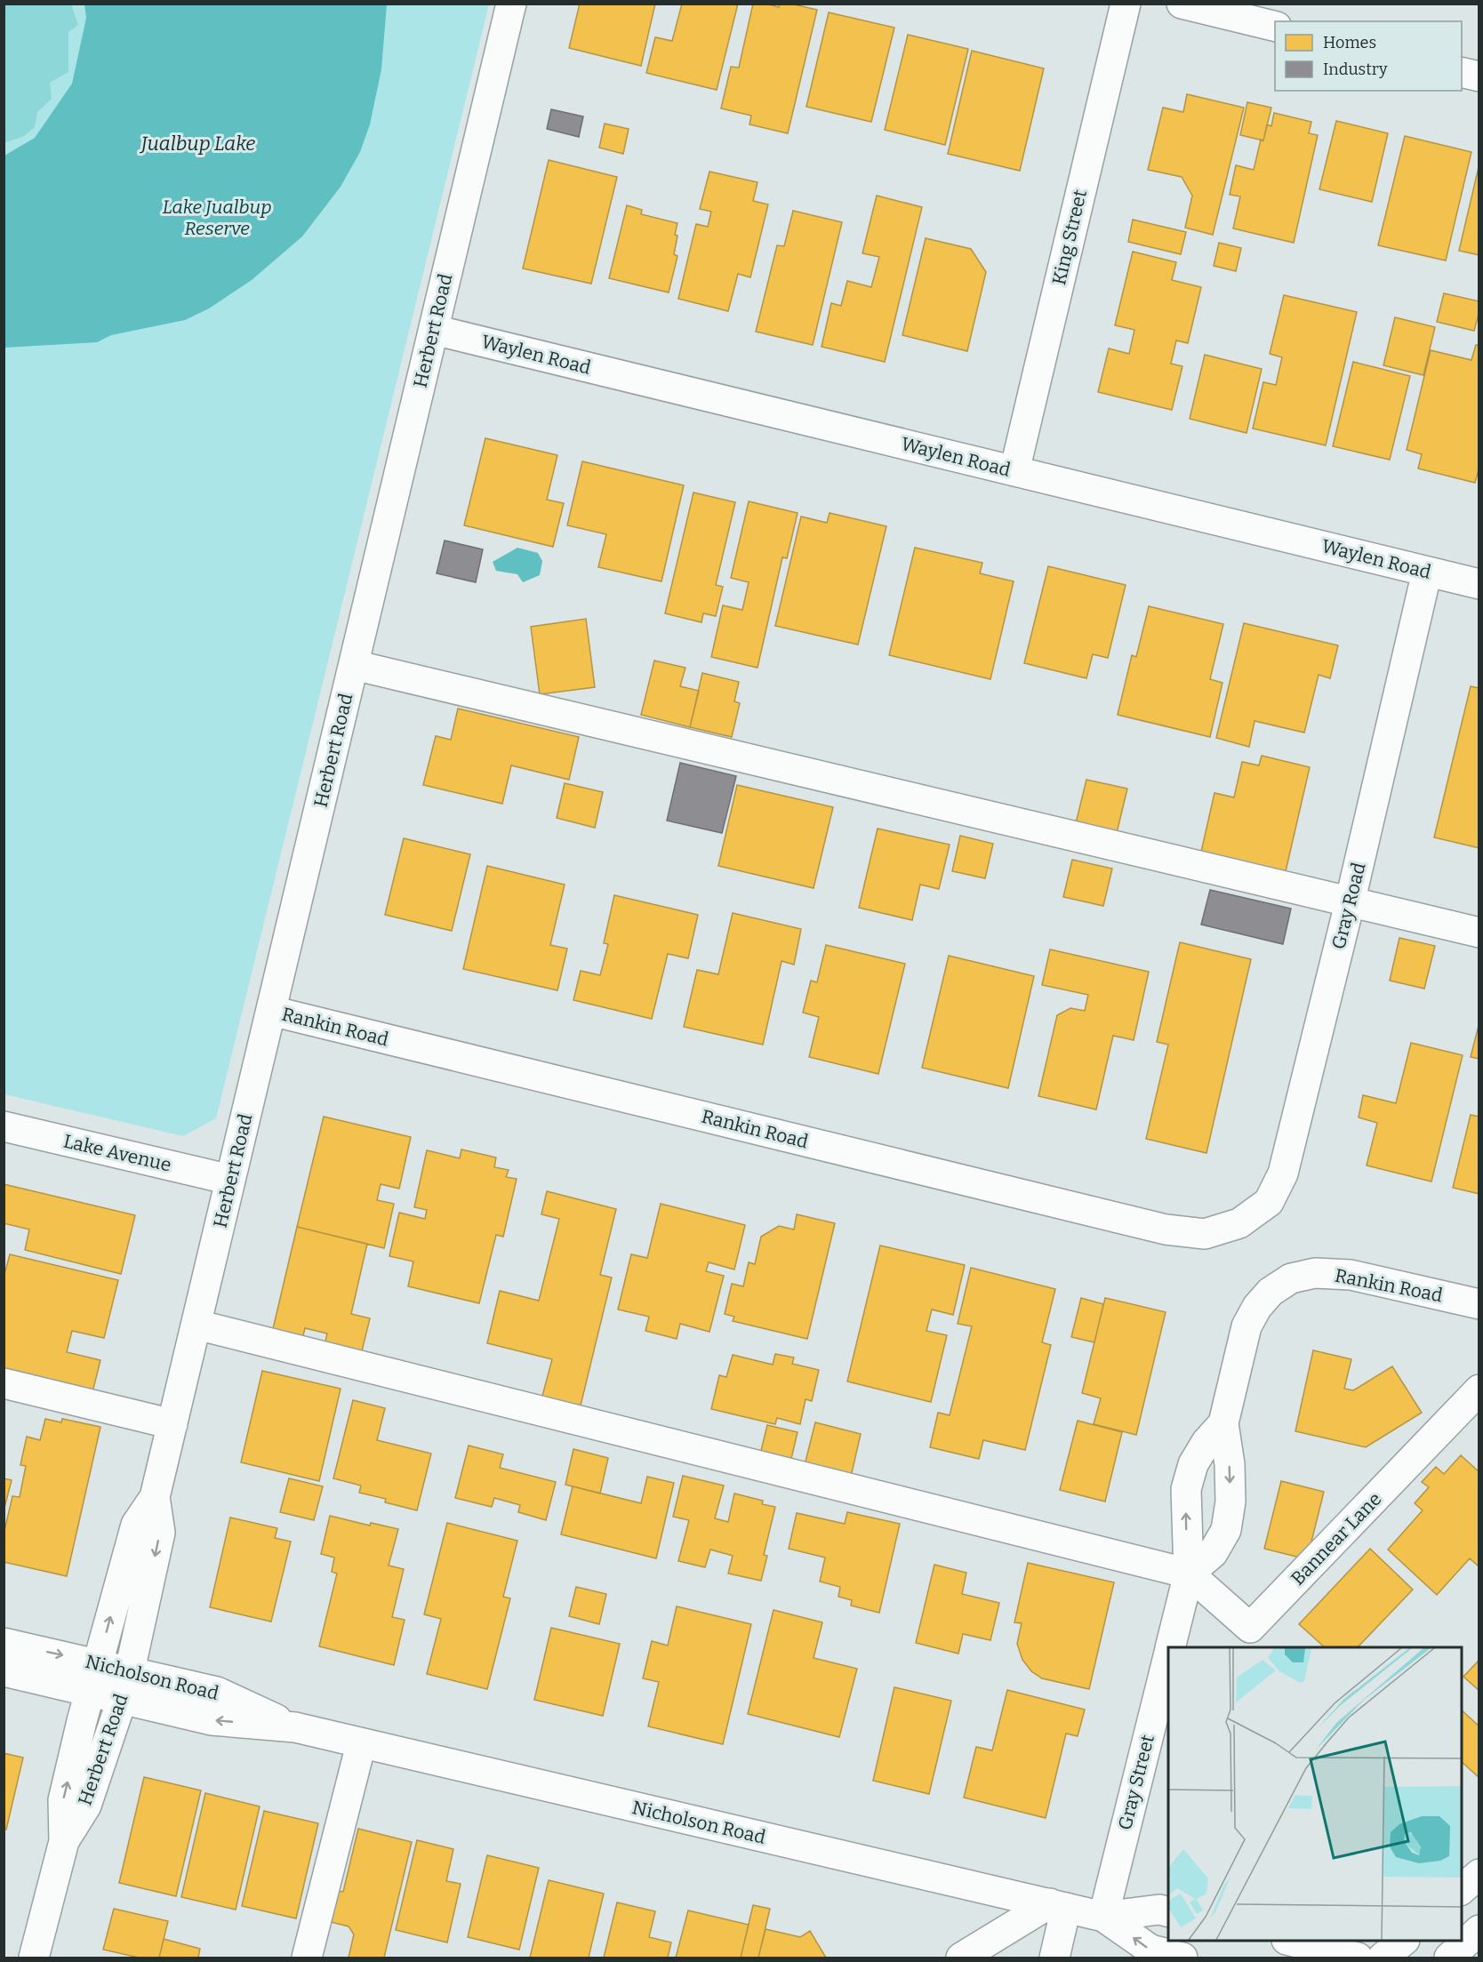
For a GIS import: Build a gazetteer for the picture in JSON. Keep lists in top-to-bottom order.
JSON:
{
  "streets": {
    "street": [
      "King Street",
      "Herbert Road",
      "Waylen Road",
      "Gray Road",
      "Rankin Road",
      "Lake Avenue",
      "Bannear Lane",
      "Nicholson Road",
      "Gray Street"
    ]
  },
  "crossings": [
    ["King Street", "Waylen Road"],
    ["Herbert Road", "Waylen Road"],
    ["Herbert Road", "Rankin Road"],
    ["Herbert Road", "Lake Avenue"],
    ["Herbert Road", "Nicholson Road"],
    ["Waylen Road", "Gray Road"],
    ["Gray Road", "Rankin Road"],
    ["Rankin Road", "Gray Street"],
    ["Bannear Lane", "Gray Street"],
    ["Nicholson Road", "Gray Street"]
  ],
  "water": ["Jualbup Lake"],
  "parks": ["Lake Jualbup Reserve"],
  "legend": ["Homes", "Industry"]
}
